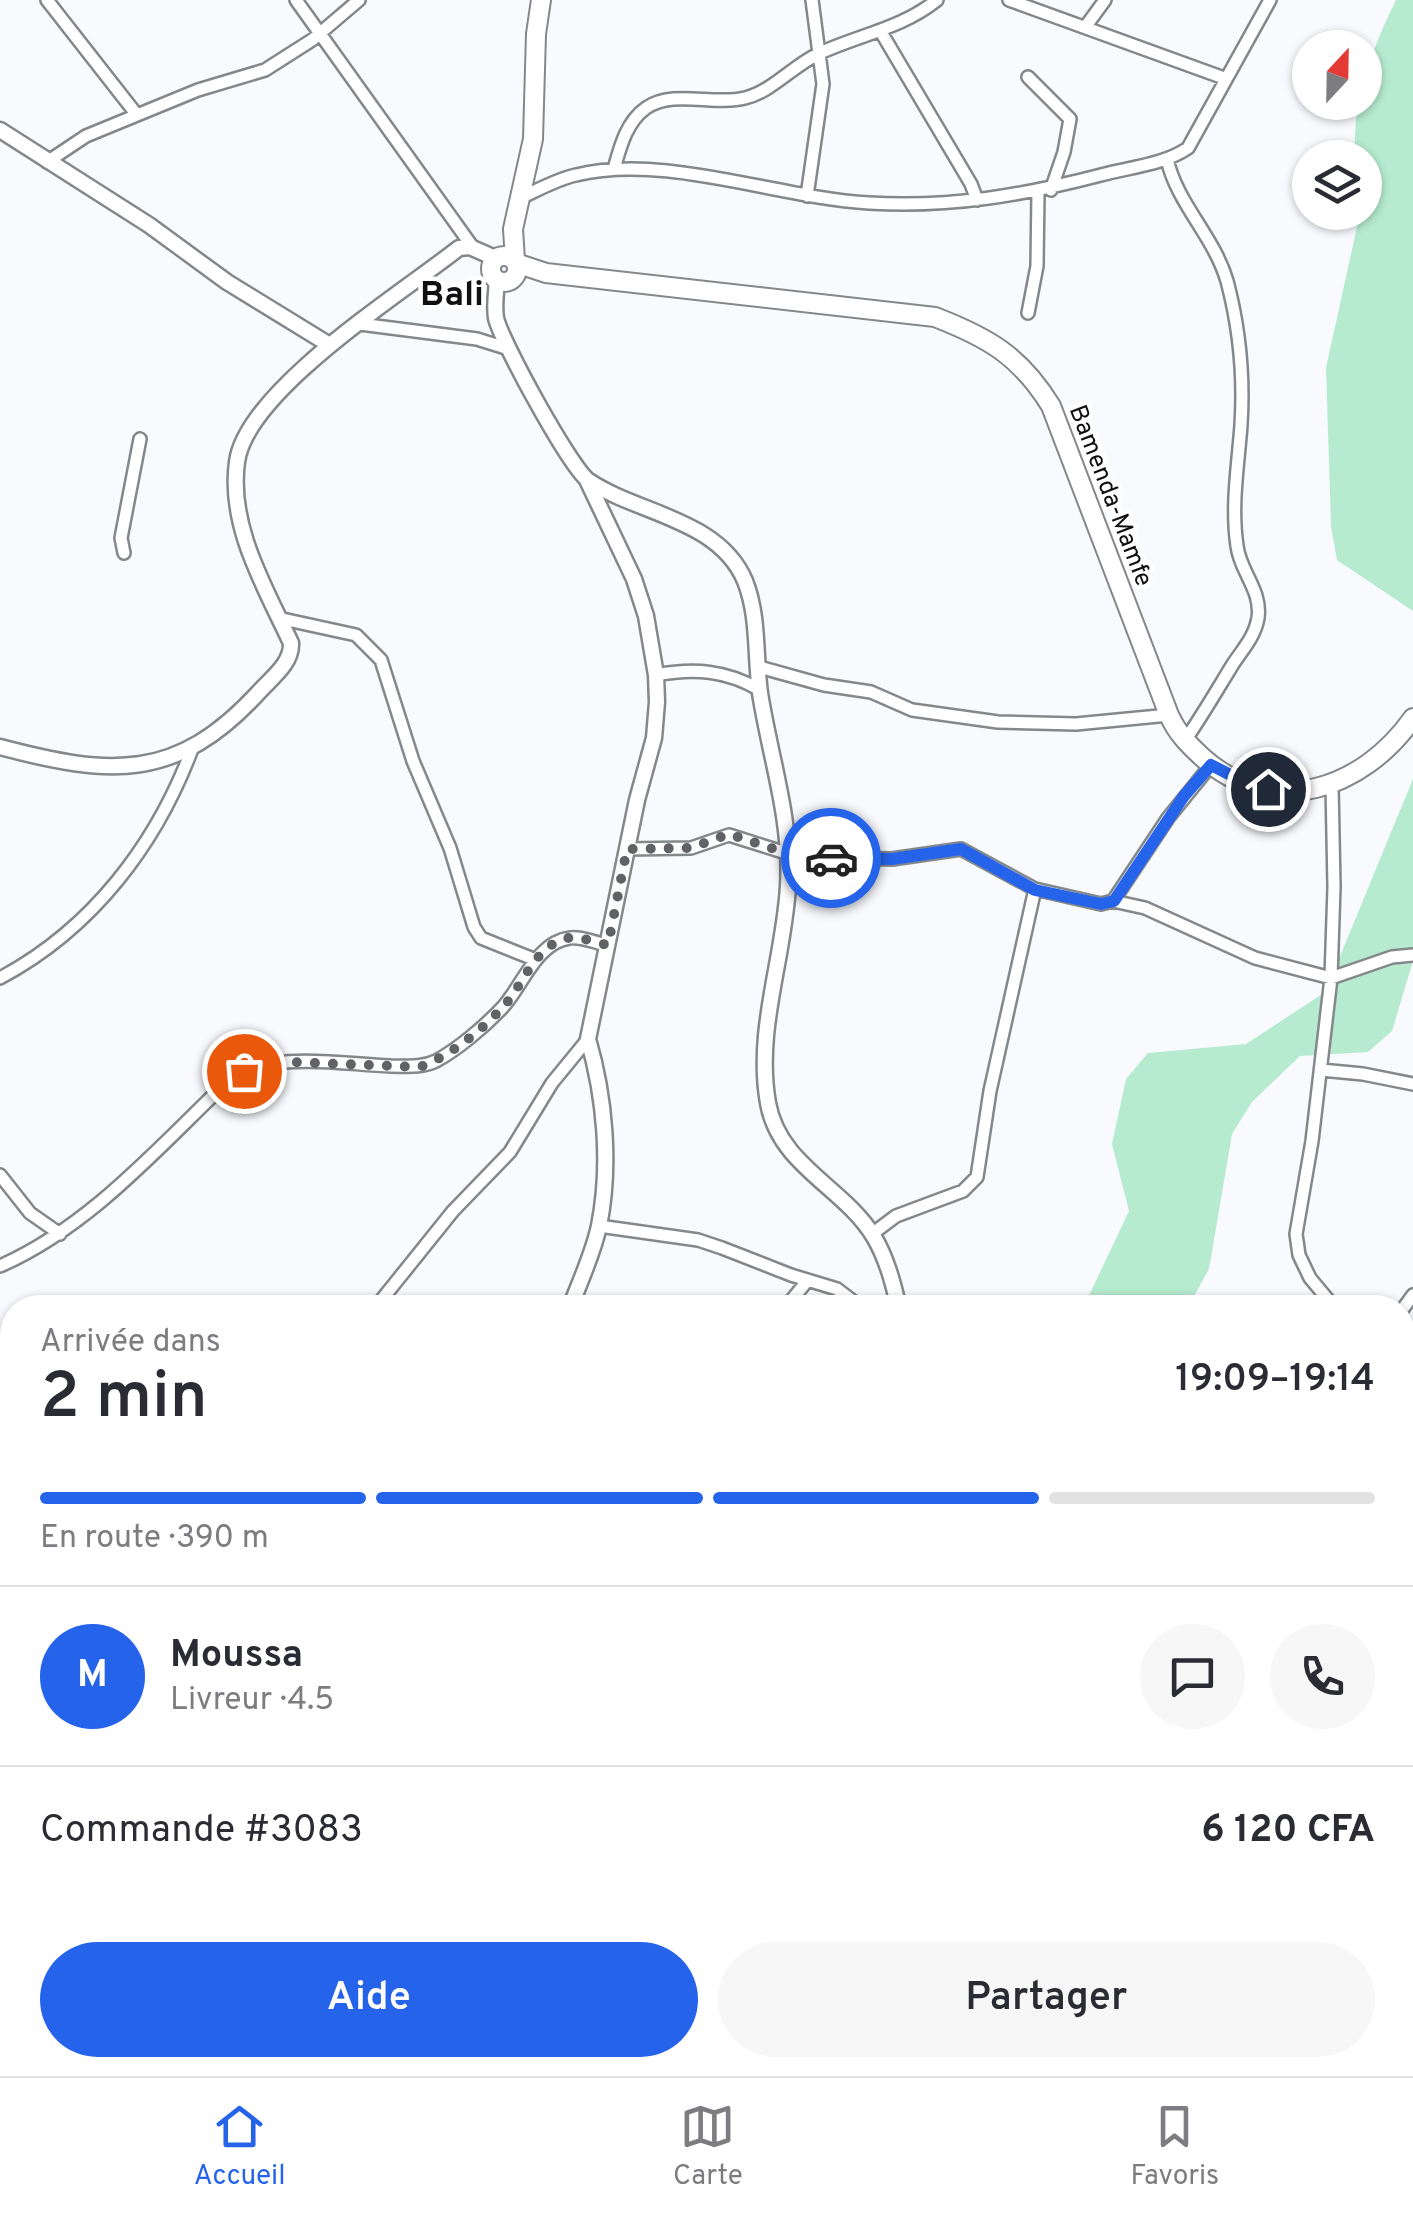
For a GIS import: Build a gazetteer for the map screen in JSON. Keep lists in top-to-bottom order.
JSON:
{
  "streets": {
    "highway": ["Bamenda-Mamfe"]
  },
  "districts": ["Bali"],
  "north": "top",
  "page": {
    "heading": ["2 min", "Arrivée dans", "19:09–19:14"],
    "panel": [
      "Moussa",
      "Livreur · 4.5",
      "Commande #3083",
      "6 120 CFA"
    ],
    "bar": "En route · 390 m",
    "round": "M",
    "buttons": ["Aide", "Partager"],
    "tabs": ["Accueil", "Carte", "Favoris"]
  }
}
